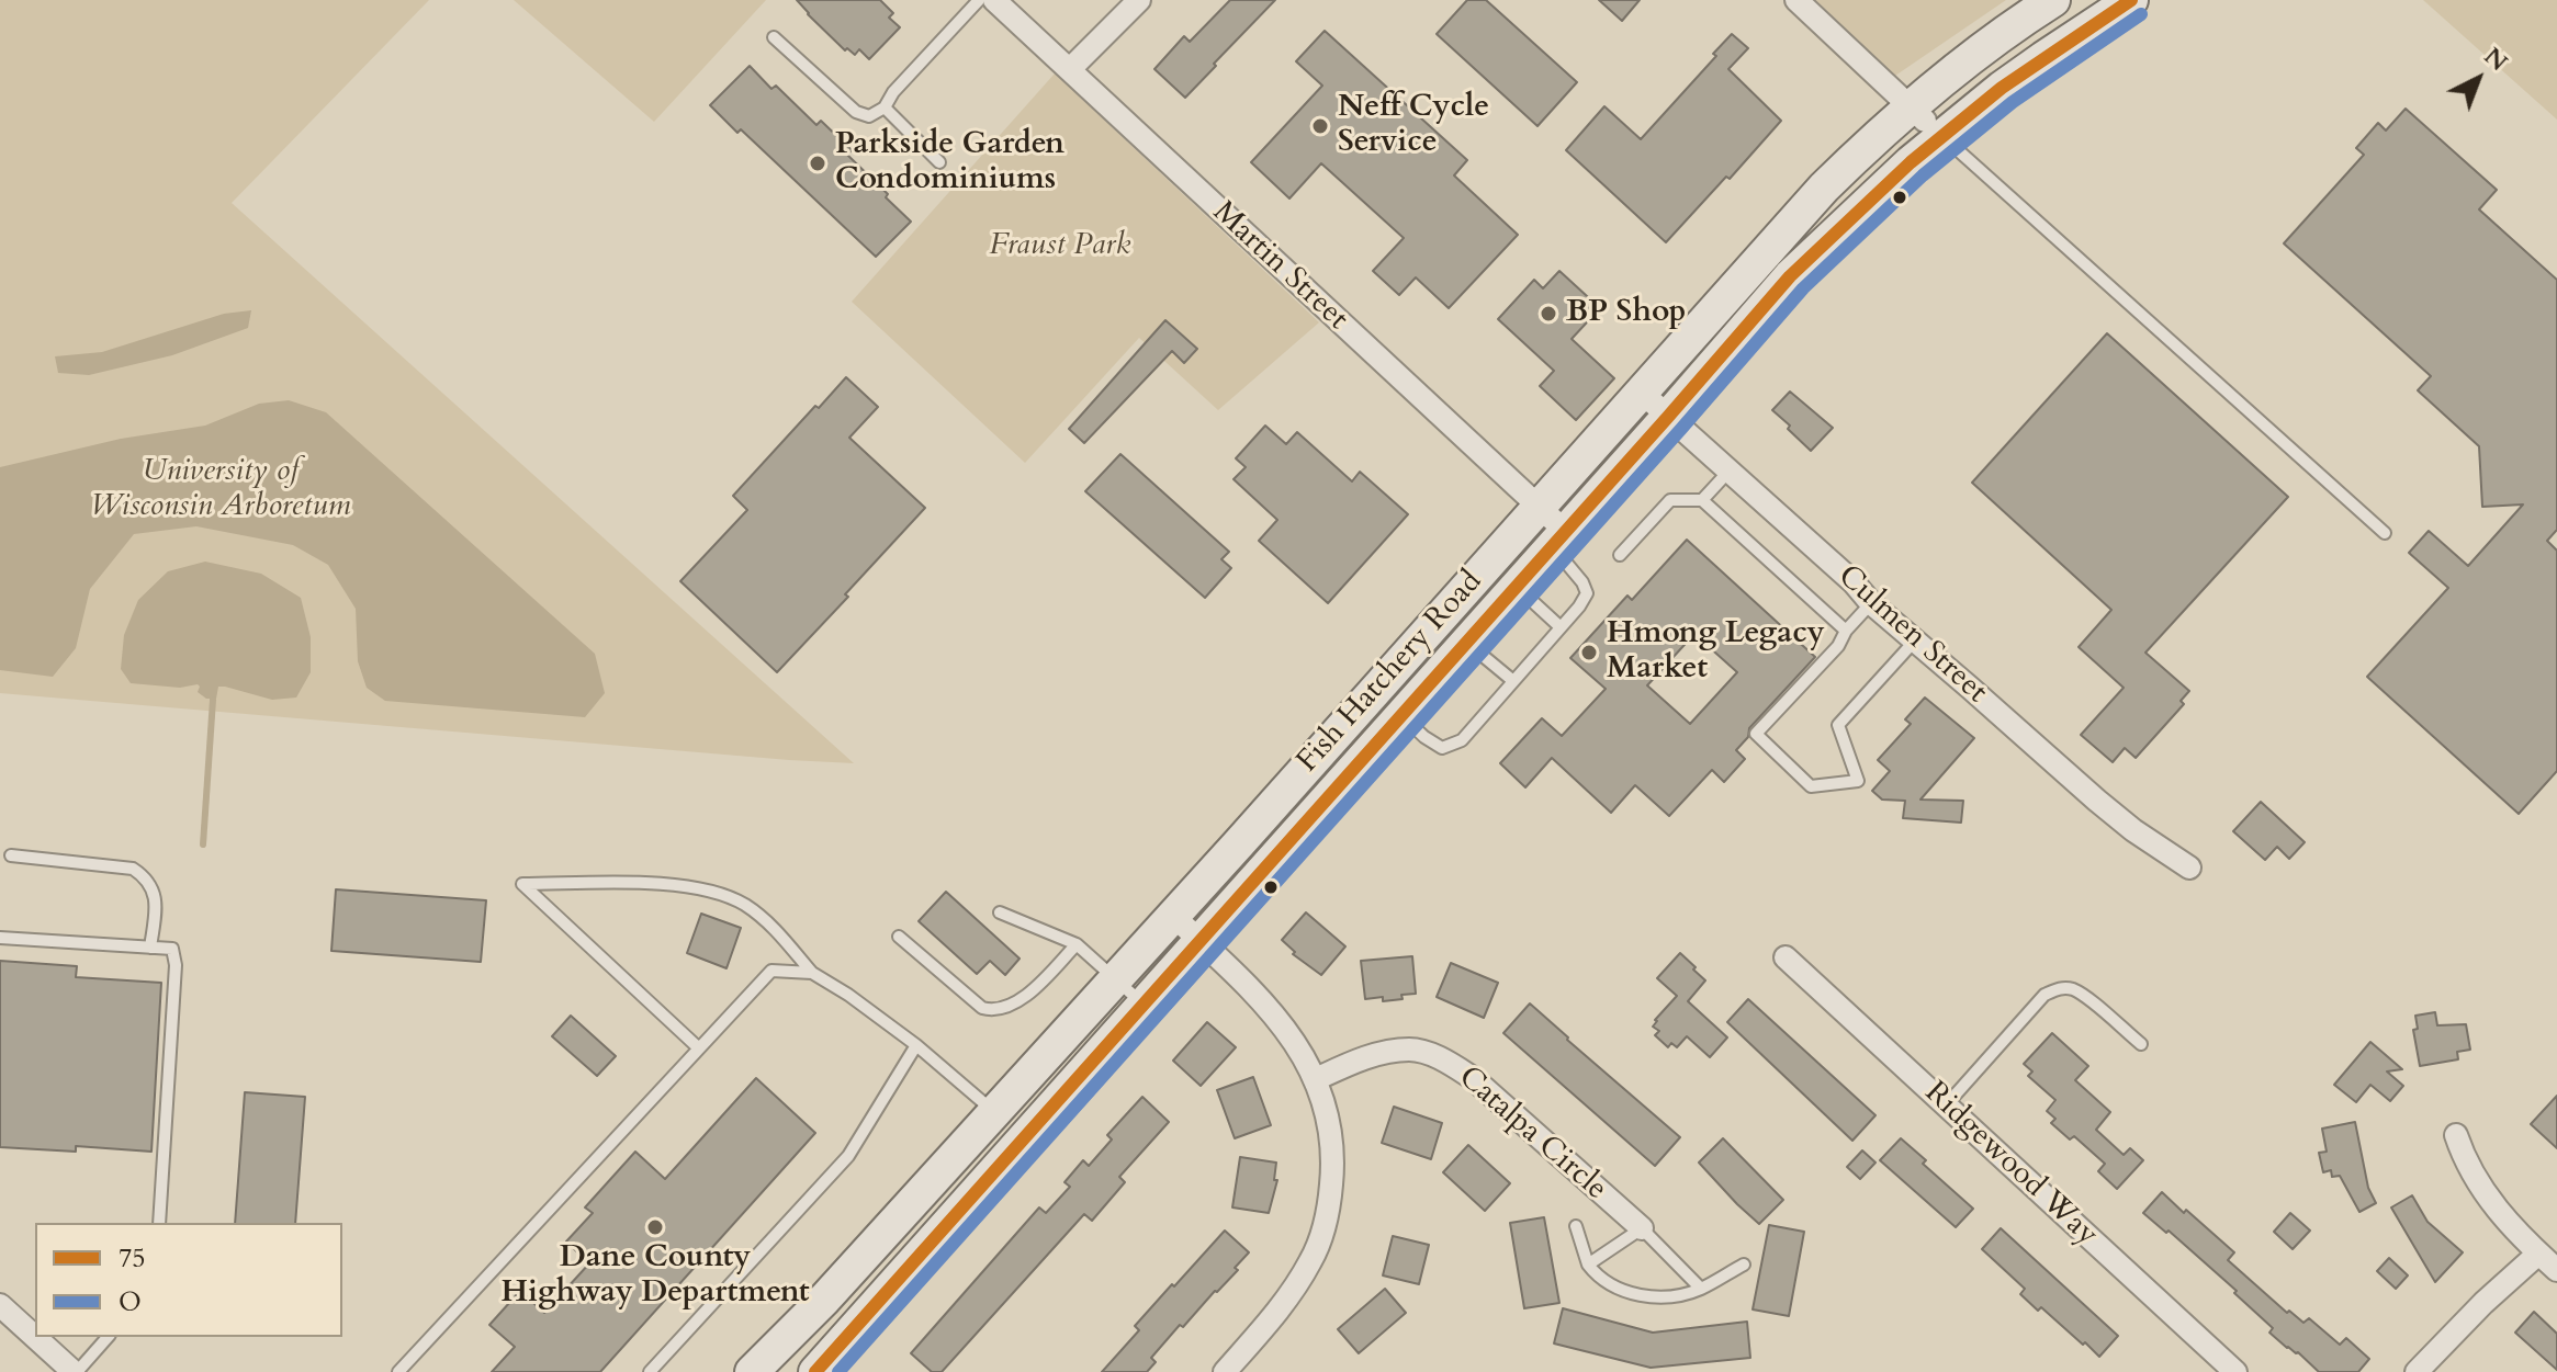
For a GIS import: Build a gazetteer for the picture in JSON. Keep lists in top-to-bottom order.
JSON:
{
  "streets": {
    "main road": ["Fish Hatchery Road"],
    "street": [
      "Martin Street",
      "Culmen Street",
      "Catalpa Circle",
      "Ridgewood Way"
    ]
  },
  "crossings": [
    ["Martin Street", "Fish Hatchery Road"],
    ["Culmen Street", "Fish Hatchery Road"]
  ],
  "parks": ["Fraust Park", "University of Wisconsin Arboretum"],
  "places": [
    "Neff Cycle Service",
    "Parkside Garden Condominiums",
    "BP Shop",
    "Hmong Legacy Market",
    "Dane County Highway Department"
  ],
  "lines": ["transit line 75", "transit line O"],
  "legend": ["75", "O"],
  "north": "top right"
}
